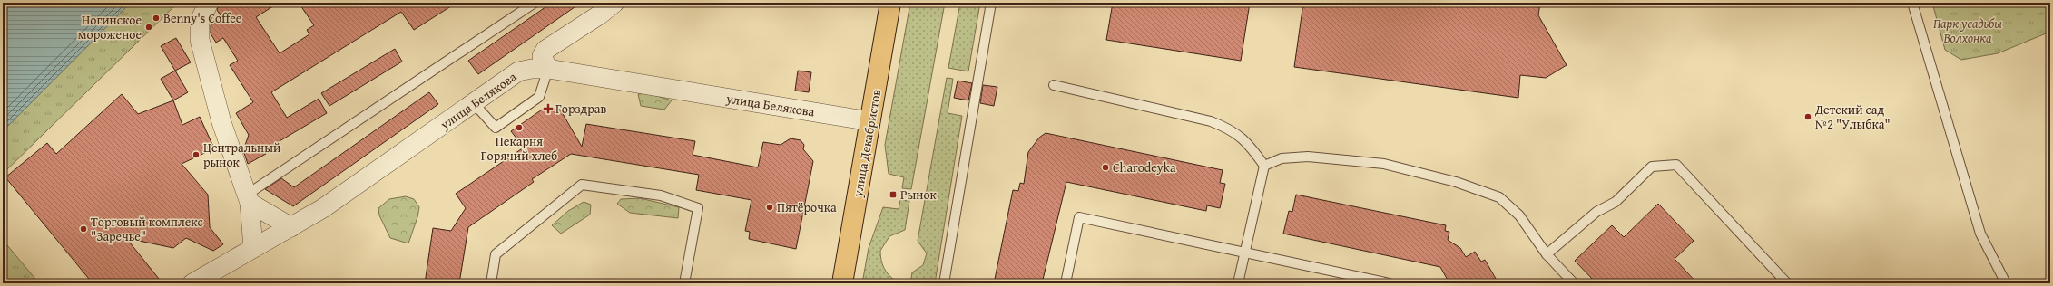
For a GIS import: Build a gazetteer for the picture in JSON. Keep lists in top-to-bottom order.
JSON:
{
  "streets": {
    "main road": ["улица Декабристов"],
    "street": ["улица Белякова"]
  },
  "crossings": [
    ["улица Белякова", "улица Декабристов"]
  ],
  "parks": ["Парк усадьбы Волхонка"],
  "places": {
    "other": [
      "Benny's Coffee",
      "Ногинское мороженое",
      "Детский сад №2 \"Улыбка\"",
      "Пекарня Горячий хлеб",
      "Центральный рынок",
      "Charodeyka",
      "Пятёрочка",
      "Торговый комплекс \"Заречье\""
    ],
    "health": ["Горздрав"],
    "transit": ["Рынок"]
  }
}
